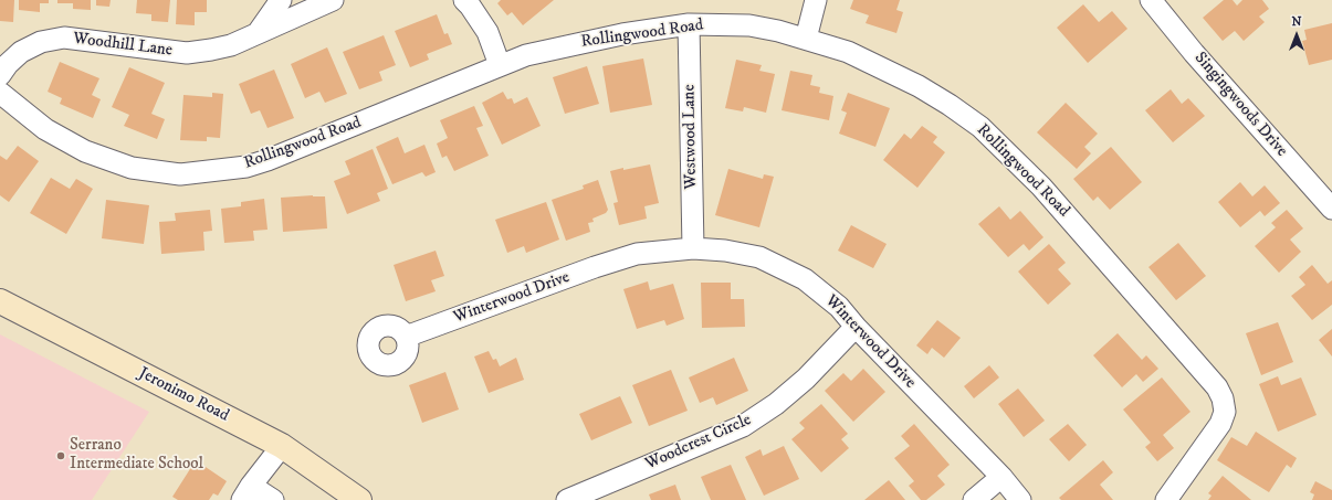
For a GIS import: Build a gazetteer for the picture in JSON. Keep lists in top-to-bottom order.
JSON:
{
  "streets": {
    "main road": ["Jeronimo Road"],
    "street": [
      "Rollingwood Road",
      "Woodhill Lane",
      "Singingwoods Drive",
      "Westwood Lane",
      "Winterwood Drive",
      "Woodcrest Circle"
    ]
  },
  "crossings": [
    ["Rollingwood Road", "Westwood Lane"],
    ["Westwood Lane", "Winterwood Drive"],
    ["Winterwood Drive", "Woodcrest Circle"]
  ],
  "places": ["Serrano Intermediate School"],
  "north": "top"
}
